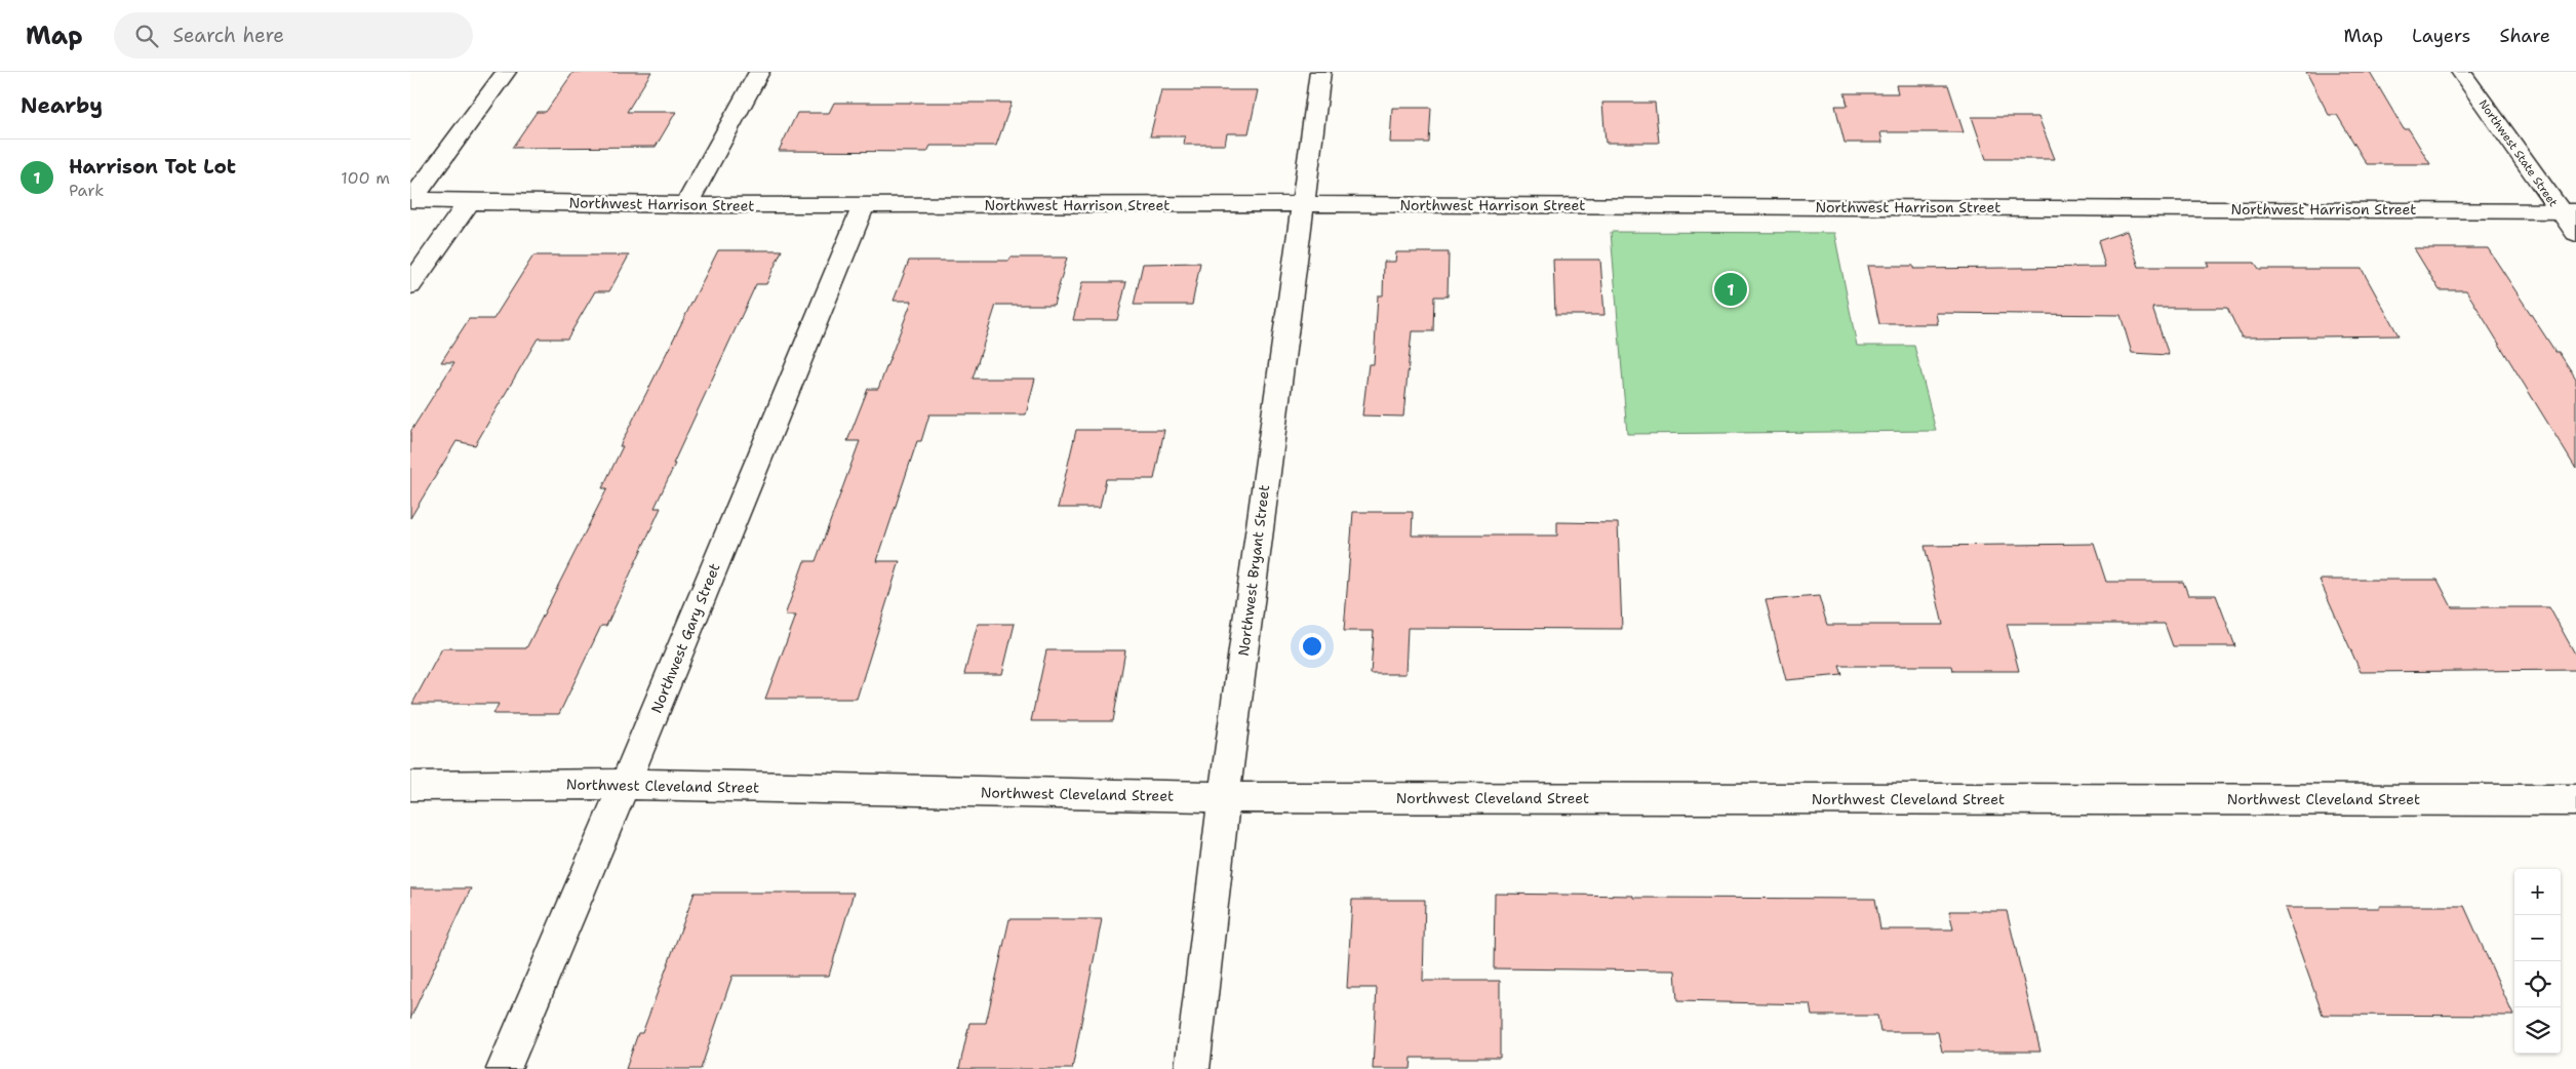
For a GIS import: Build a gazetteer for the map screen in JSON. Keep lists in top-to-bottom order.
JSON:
{
  "streets": {
    "street": [
      "Northwest State Street",
      "Northwest Harrison Street",
      "Northwest Bryant Street",
      "Northwest Gary Street",
      "Northwest Cleveland Street"
    ]
  },
  "crossings": [
    ["Northwest State Street", "Northwest Harrison Street"],
    ["Northwest Harrison Street", "Northwest Bryant Street"],
    ["Northwest Harrison Street", "Northwest Gary Street"],
    ["Northwest Bryant Street", "Northwest Cleveland Street"],
    ["Northwest Gary Street", "Northwest Cleveland Street"]
  ],
  "page": {
    "header": "Map",
    "search": "Search here",
    "nav": ["Map", "Layers", "Share"],
    "heading": "Nearby",
    "list": [
      {
        "mark": "1",
        "name": "Harrison Tot Lot",
        "note": "Park",
        "value": "100 m"
      }
    ],
    "pins": "1",
    "map_buttons": ["+", "−"]
  }
}
